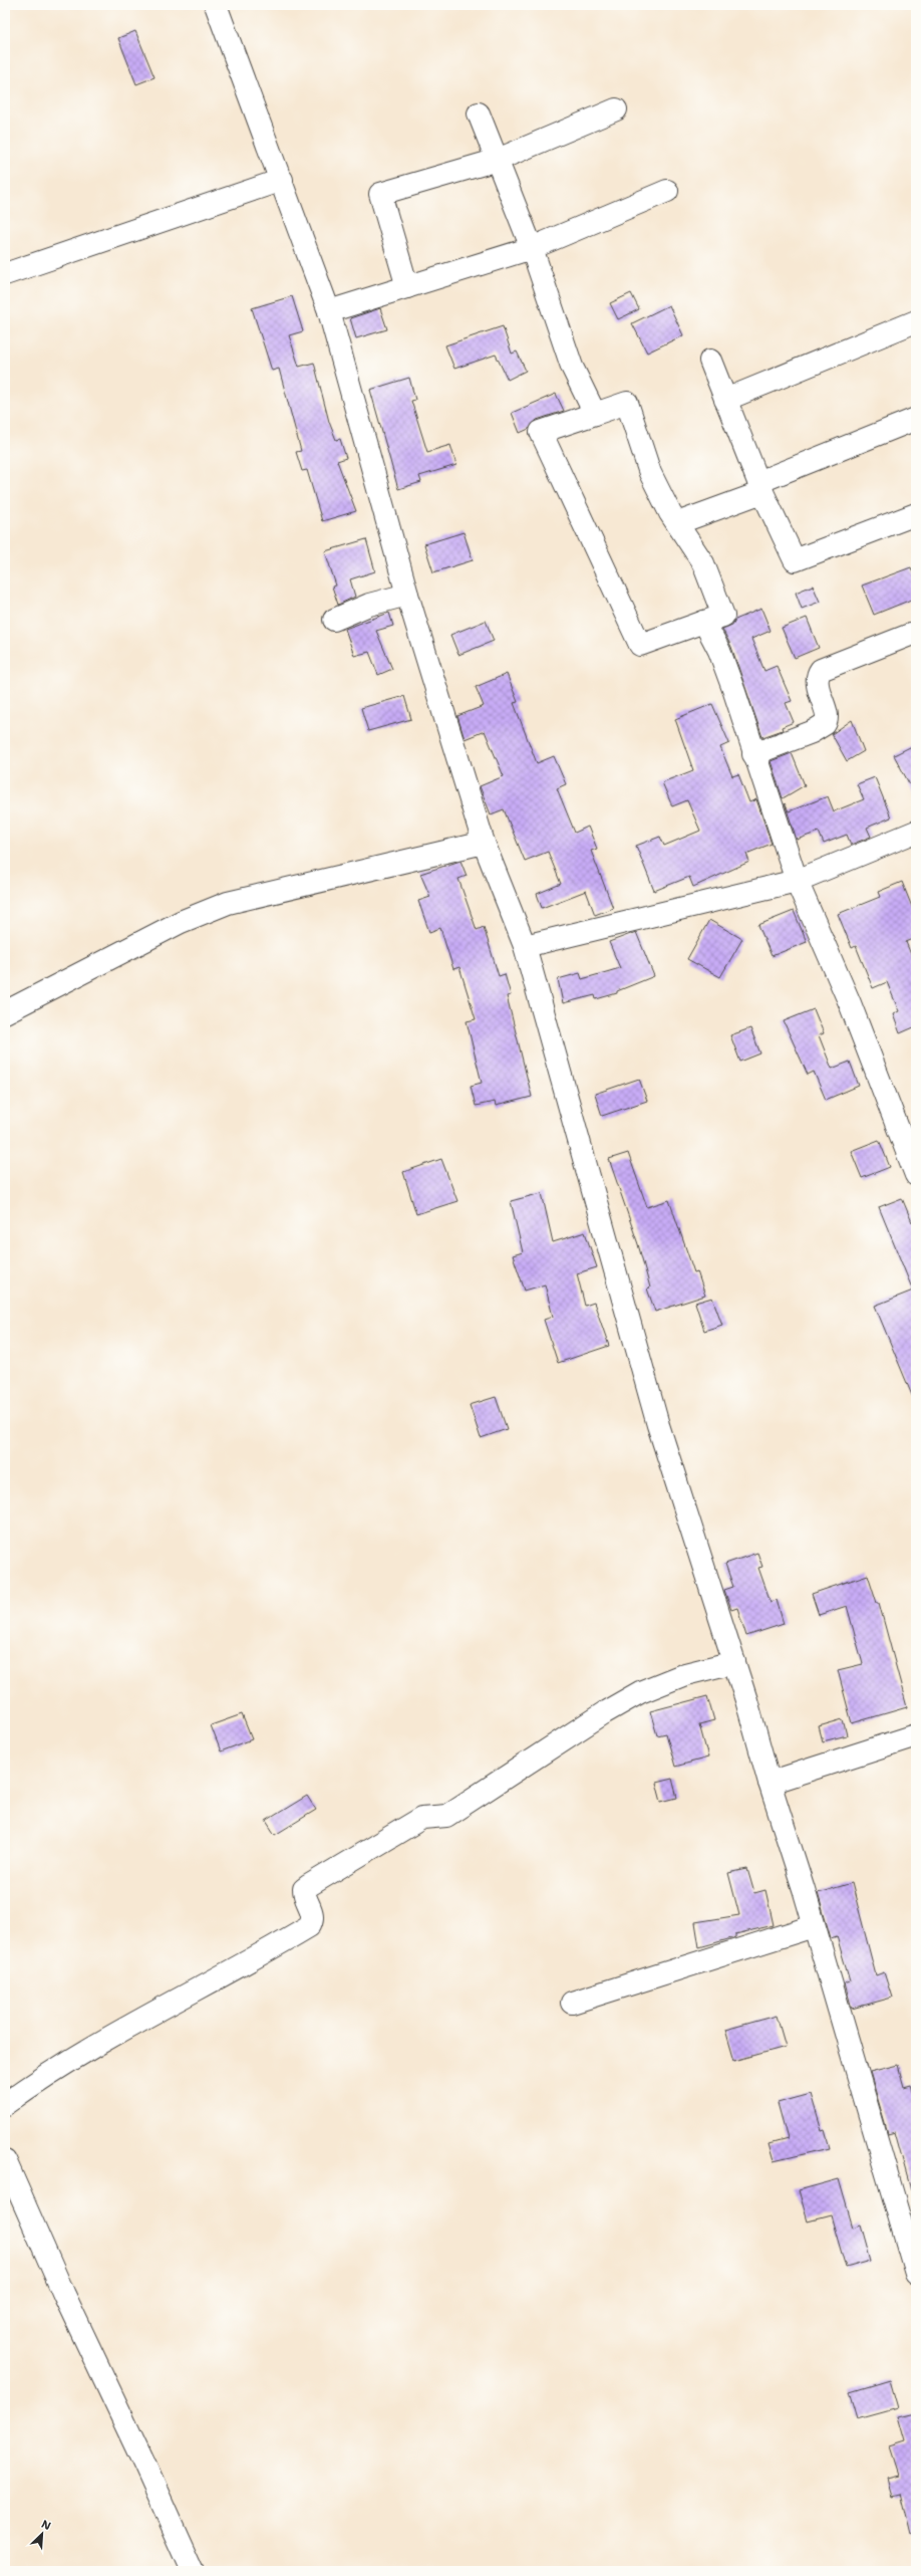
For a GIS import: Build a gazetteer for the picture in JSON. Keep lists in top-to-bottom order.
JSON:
{
  "north": "top right"
}
